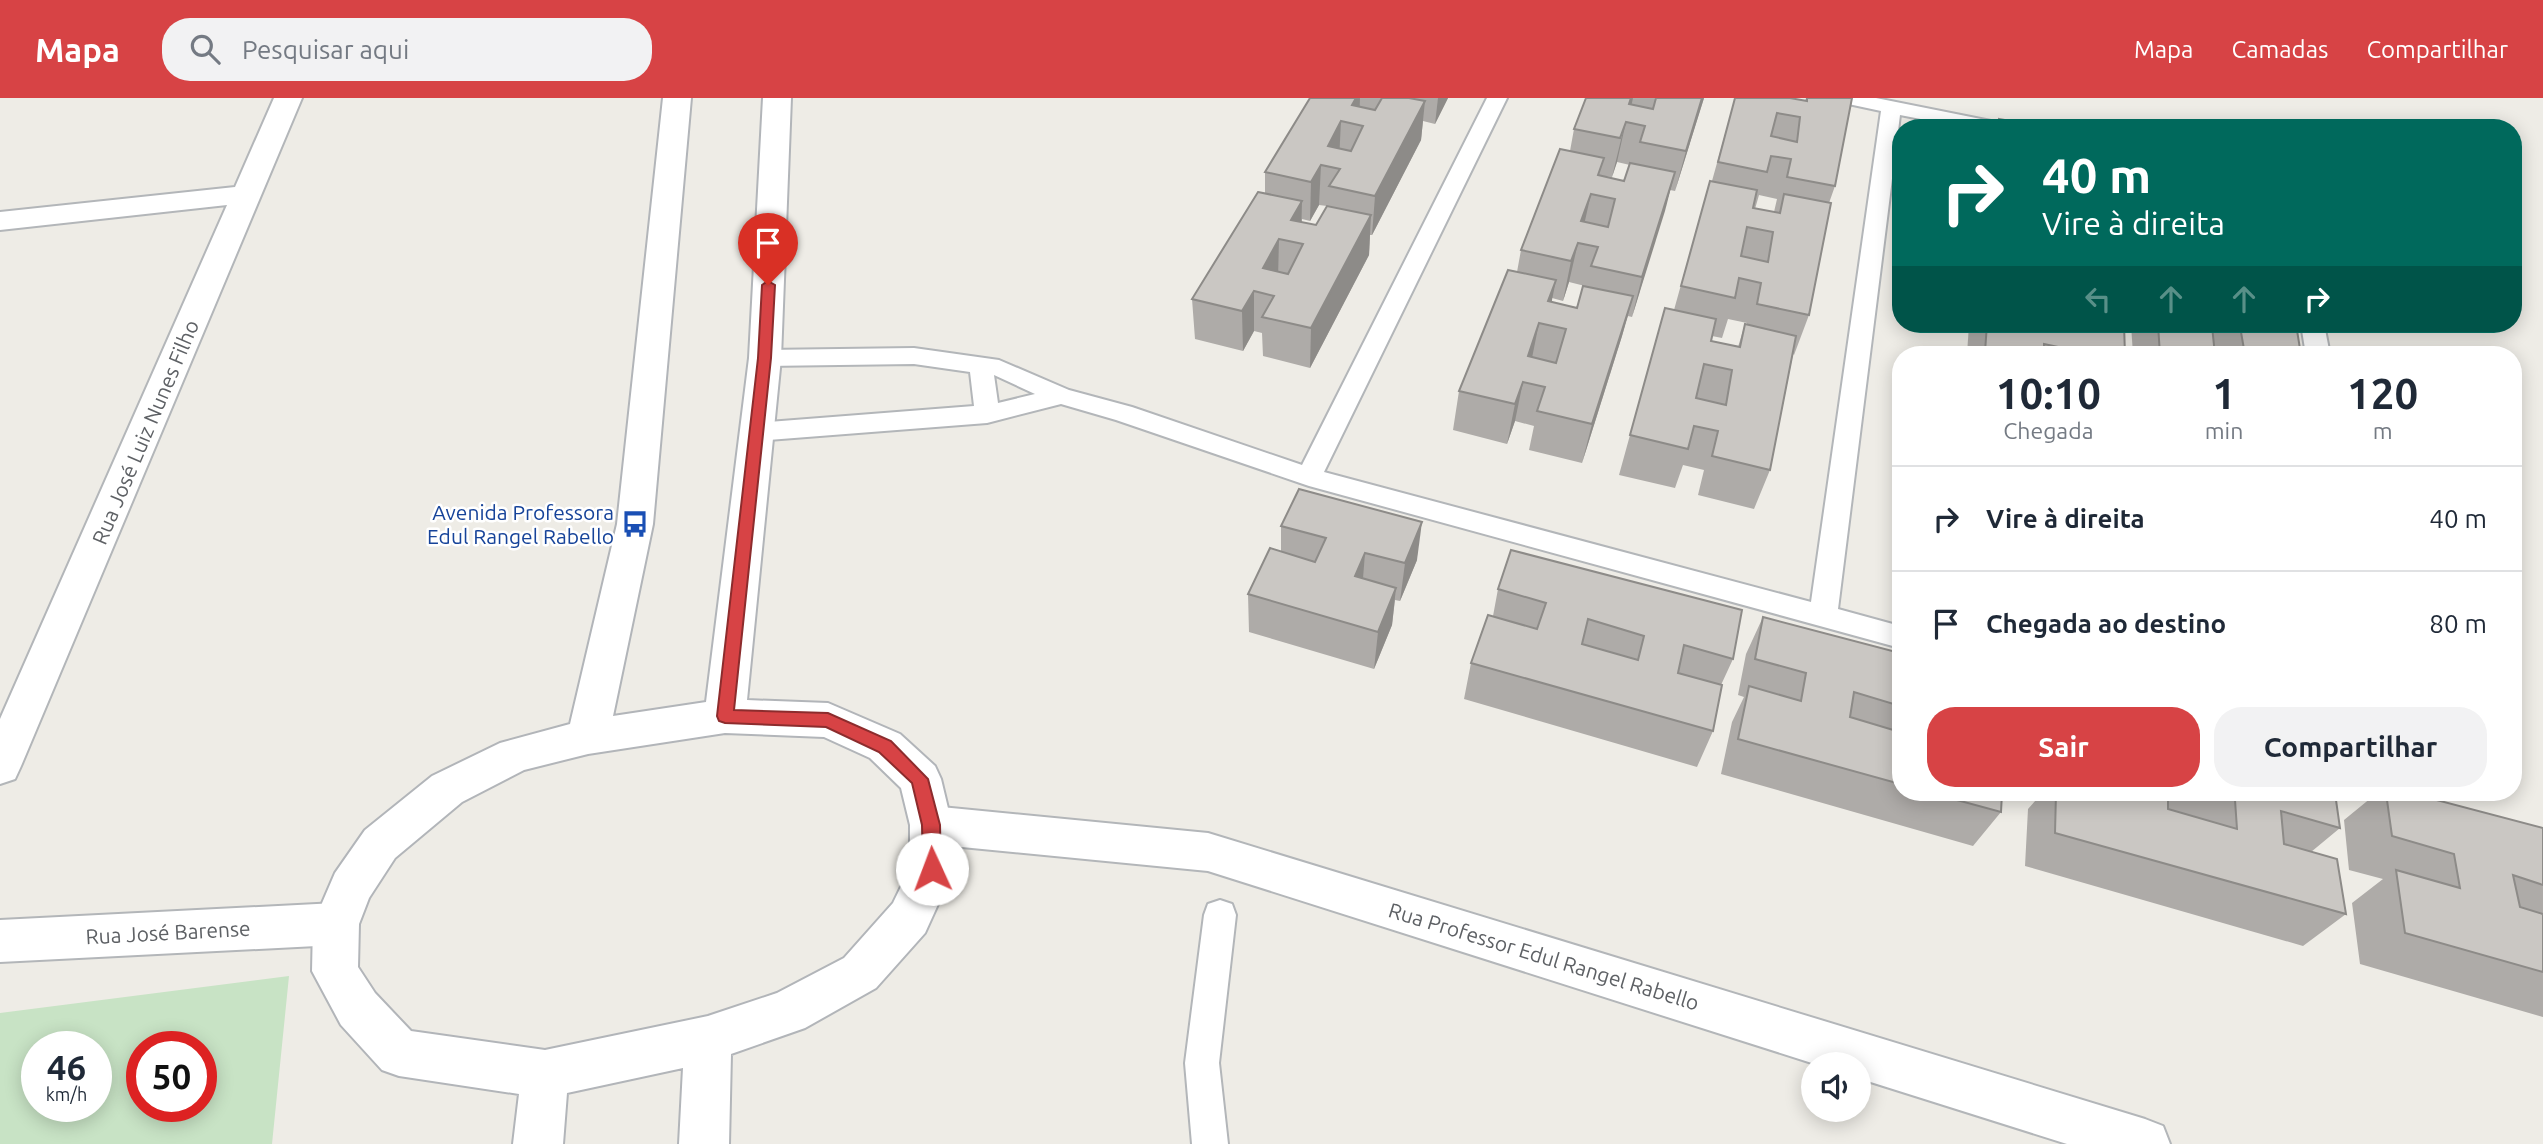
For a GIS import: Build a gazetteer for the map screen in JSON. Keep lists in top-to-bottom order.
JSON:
{
  "streets": {
    "main road": ["Rua José Luiz Nunes Filho", "Rua José Barense", "Rua Professor Edul Rangel Rabello"]
  },
  "places": {
    "bus stop": ["Avenida Professora Edul Rangel Rabello"]
  },
  "page": {
    "header": "Mapa",
    "search": "Pesquisar aqui",
    "nav": ["Mapa", "Camadas", "Compartilhar"],
    "turn": ["40 m", "Vire à direita"],
    "eta": [
      "10:10",
      "Chegada",
      "1",
      "min",
      "120",
      "m"
    ],
    "list": [
      {
        "name": "Vire à direita",
        "value": "40 m"
      },
      {
        "name": "Chegada ao destino",
        "value": "80 m"
      }
    ],
    "buttons": ["Sair", "Compartilhar"],
    "speed": "46 km/h",
    "limit": "50"
  }
}
